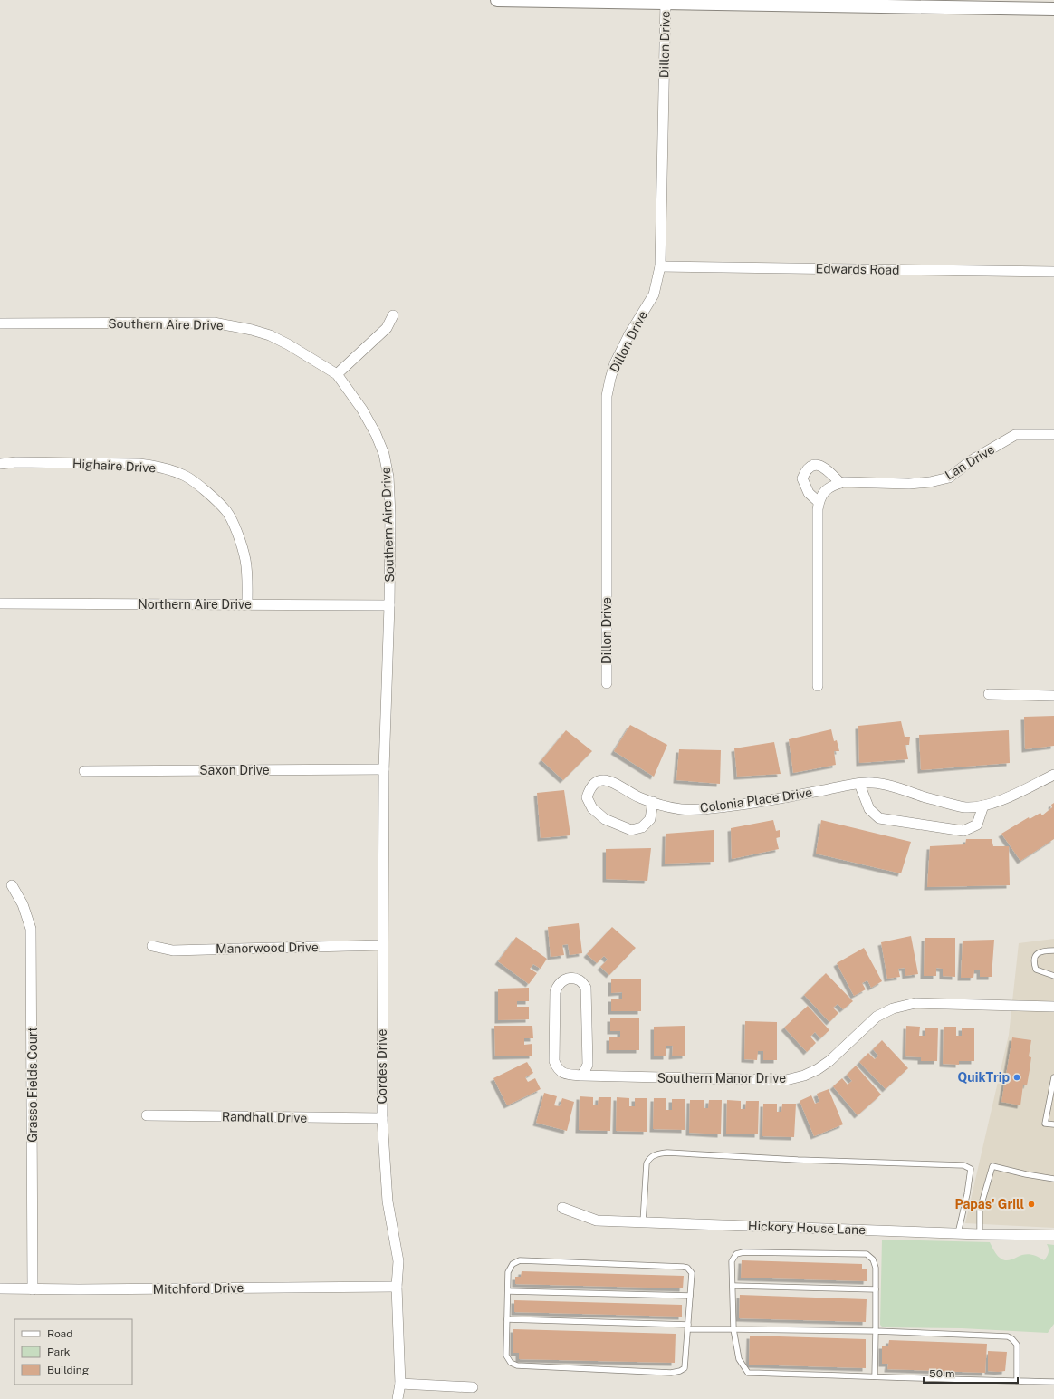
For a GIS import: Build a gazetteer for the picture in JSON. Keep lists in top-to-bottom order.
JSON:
{
  "streets": {
    "street": [
      "Dillon Drive",
      "Edwards Road",
      "Southern Aire Drive",
      "Lan Drive",
      "Highaire Drive",
      "Northern Aire Drive",
      "Saxon Drive",
      "Colonia Place Drive",
      "Manorwood Drive",
      "Cordes Drive",
      "Southern Manor Drive",
      "Grasso Fields Court",
      "Randhall Drive",
      "Hickory House Lane",
      "Mitchford Drive"
    ]
  },
  "crossings": [
    ["Dillon Drive", "Edwards Road"],
    ["Southern Aire Drive", "Northern Aire Drive"],
    ["Southern Aire Drive", "Cordes Drive"],
    ["Highaire Drive", "Northern Aire Drive"],
    ["Saxon Drive", "Cordes Drive"],
    ["Manorwood Drive", "Cordes Drive"],
    ["Cordes Drive", "Randhall Drive"],
    ["Cordes Drive", "Mitchford Drive"],
    ["Grasso Fields Court", "Mitchford Drive"]
  ],
  "places": ["QuikTrip", "Papas' Grill"],
  "legend": ["Road", "Park", "Building"],
  "scale_bar": "50 m"
}
